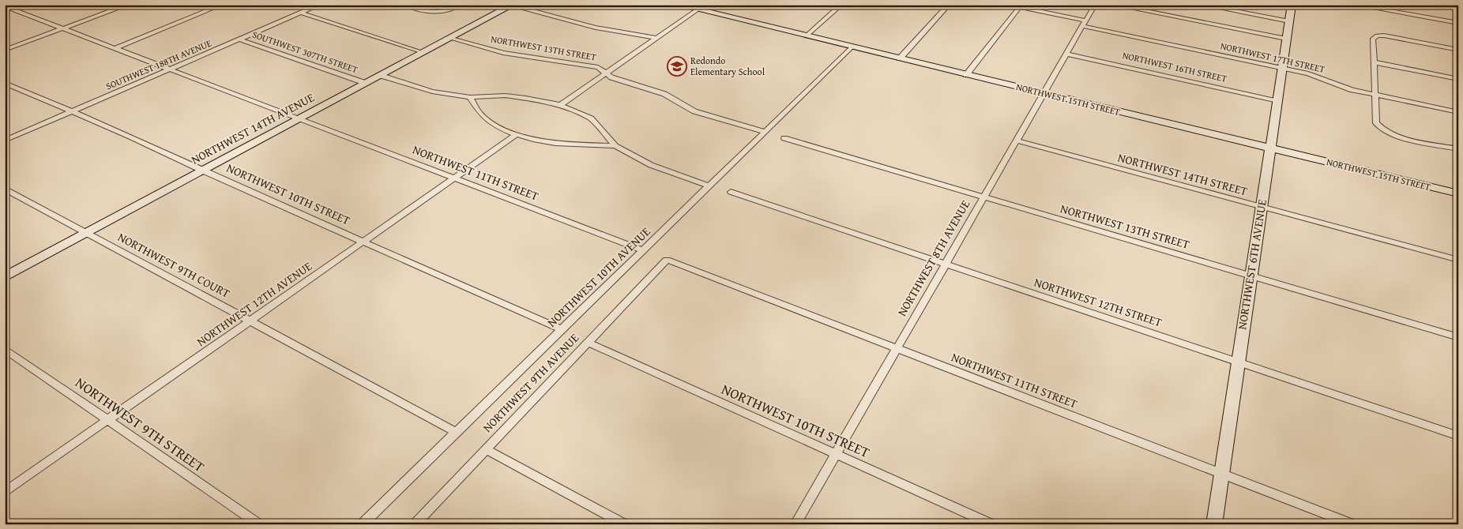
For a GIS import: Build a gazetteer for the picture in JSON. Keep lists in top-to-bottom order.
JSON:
{
  "streets": {
    "street": [
      "NORTHWEST 13TH STREET",
      "SOUTHWEST 307TH STREET",
      "NORTHWEST 17TH STREET",
      "SOUTHWEST 188TH AVENUE",
      "NORTHWEST 16TH STREET",
      "NORTHWEST 15TH STREET",
      "NORTHWEST 14TH AVENUE",
      "NORTHWEST 11TH STREET",
      "NORTHWEST 14TH STREET",
      "NORTHWEST 10TH STREET",
      "NORTHWEST 8TH AVENUE",
      "NORTHWEST 6TH AVENUE",
      "NORTHWEST 9TH COURT",
      "NORTHWEST 10TH AVENUE",
      "NORTHWEST 12TH STREET",
      "NORTHWEST 12TH AVENUE",
      "NORTHWEST 9TH AVENUE",
      "NORTHWEST 9TH STREET"
    ]
  },
  "crossings": [
    ["NORTHWEST 13TH STREET", "NORTHWEST 14TH AVENUE"],
    ["NORTHWEST 13TH STREET", "NORTHWEST 8TH AVENUE"],
    ["NORTHWEST 13TH STREET", "NORTHWEST 6TH AVENUE"],
    ["NORTHWEST 13TH STREET", "NORTHWEST 10TH AVENUE"],
    ["SOUTHWEST 307TH STREET", "SOUTHWEST 188TH AVENUE"],
    ["SOUTHWEST 307TH STREET", "NORTHWEST 14TH AVENUE"],
    ["NORTHWEST 17TH STREET", "NORTHWEST 8TH AVENUE"],
    ["NORTHWEST 17TH STREET", "NORTHWEST 6TH AVENUE"],
    ["SOUTHWEST 188TH AVENUE", "NORTHWEST 11TH STREET"],
    ["SOUTHWEST 188TH AVENUE", "NORTHWEST 10TH STREET"],
    ["NORTHWEST 16TH STREET", "NORTHWEST 8TH AVENUE"],
    ["NORTHWEST 16TH STREET", "NORTHWEST 6TH AVENUE"],
    ["NORTHWEST 15TH STREET", "NORTHWEST 8TH AVENUE"],
    ["NORTHWEST 15TH STREET", "NORTHWEST 6TH AVENUE"],
    ["NORTHWEST 15TH STREET", "NORTHWEST 10TH AVENUE"],
    ["NORTHWEST 14TH AVENUE", "NORTHWEST 11TH STREET"],
    ["NORTHWEST 14TH AVENUE", "NORTHWEST 10TH STREET"],
    ["NORTHWEST 14TH AVENUE", "NORTHWEST 9TH COURT"],
    ["NORTHWEST 11TH STREET", "NORTHWEST 8TH AVENUE"],
    ["NORTHWEST 11TH STREET", "NORTHWEST 6TH AVENUE"],
    ["NORTHWEST 11TH STREET", "NORTHWEST 10TH AVENUE"],
    ["NORTHWEST 11TH STREET", "NORTHWEST 12TH AVENUE"],
    ["NORTHWEST 11TH STREET", "NORTHWEST 9TH AVENUE"],
    ["NORTHWEST 14TH STREET", "NORTHWEST 8TH AVENUE"],
    ["NORTHWEST 14TH STREET", "NORTHWEST 6TH AVENUE"],
    ["NORTHWEST 10TH STREET", "NORTHWEST 8TH AVENUE"],
    ["NORTHWEST 10TH STREET", "NORTHWEST 10TH AVENUE"],
    ["NORTHWEST 10TH STREET", "NORTHWEST 12TH AVENUE"],
    ["NORTHWEST 10TH STREET", "NORTHWEST 9TH AVENUE"],
    ["NORTHWEST 8TH AVENUE", "NORTHWEST 12TH STREET"],
    ["NORTHWEST 6TH AVENUE", "NORTHWEST 12TH STREET"],
    ["NORTHWEST 9TH COURT", "NORTHWEST 10TH AVENUE"],
    ["NORTHWEST 9TH COURT", "NORTHWEST 12TH AVENUE"],
    ["NORTHWEST 12TH AVENUE", "NORTHWEST 9TH STREET"]
  ],
  "places": {
    "school or university": ["Redondo Elementary School"]
  }
}
